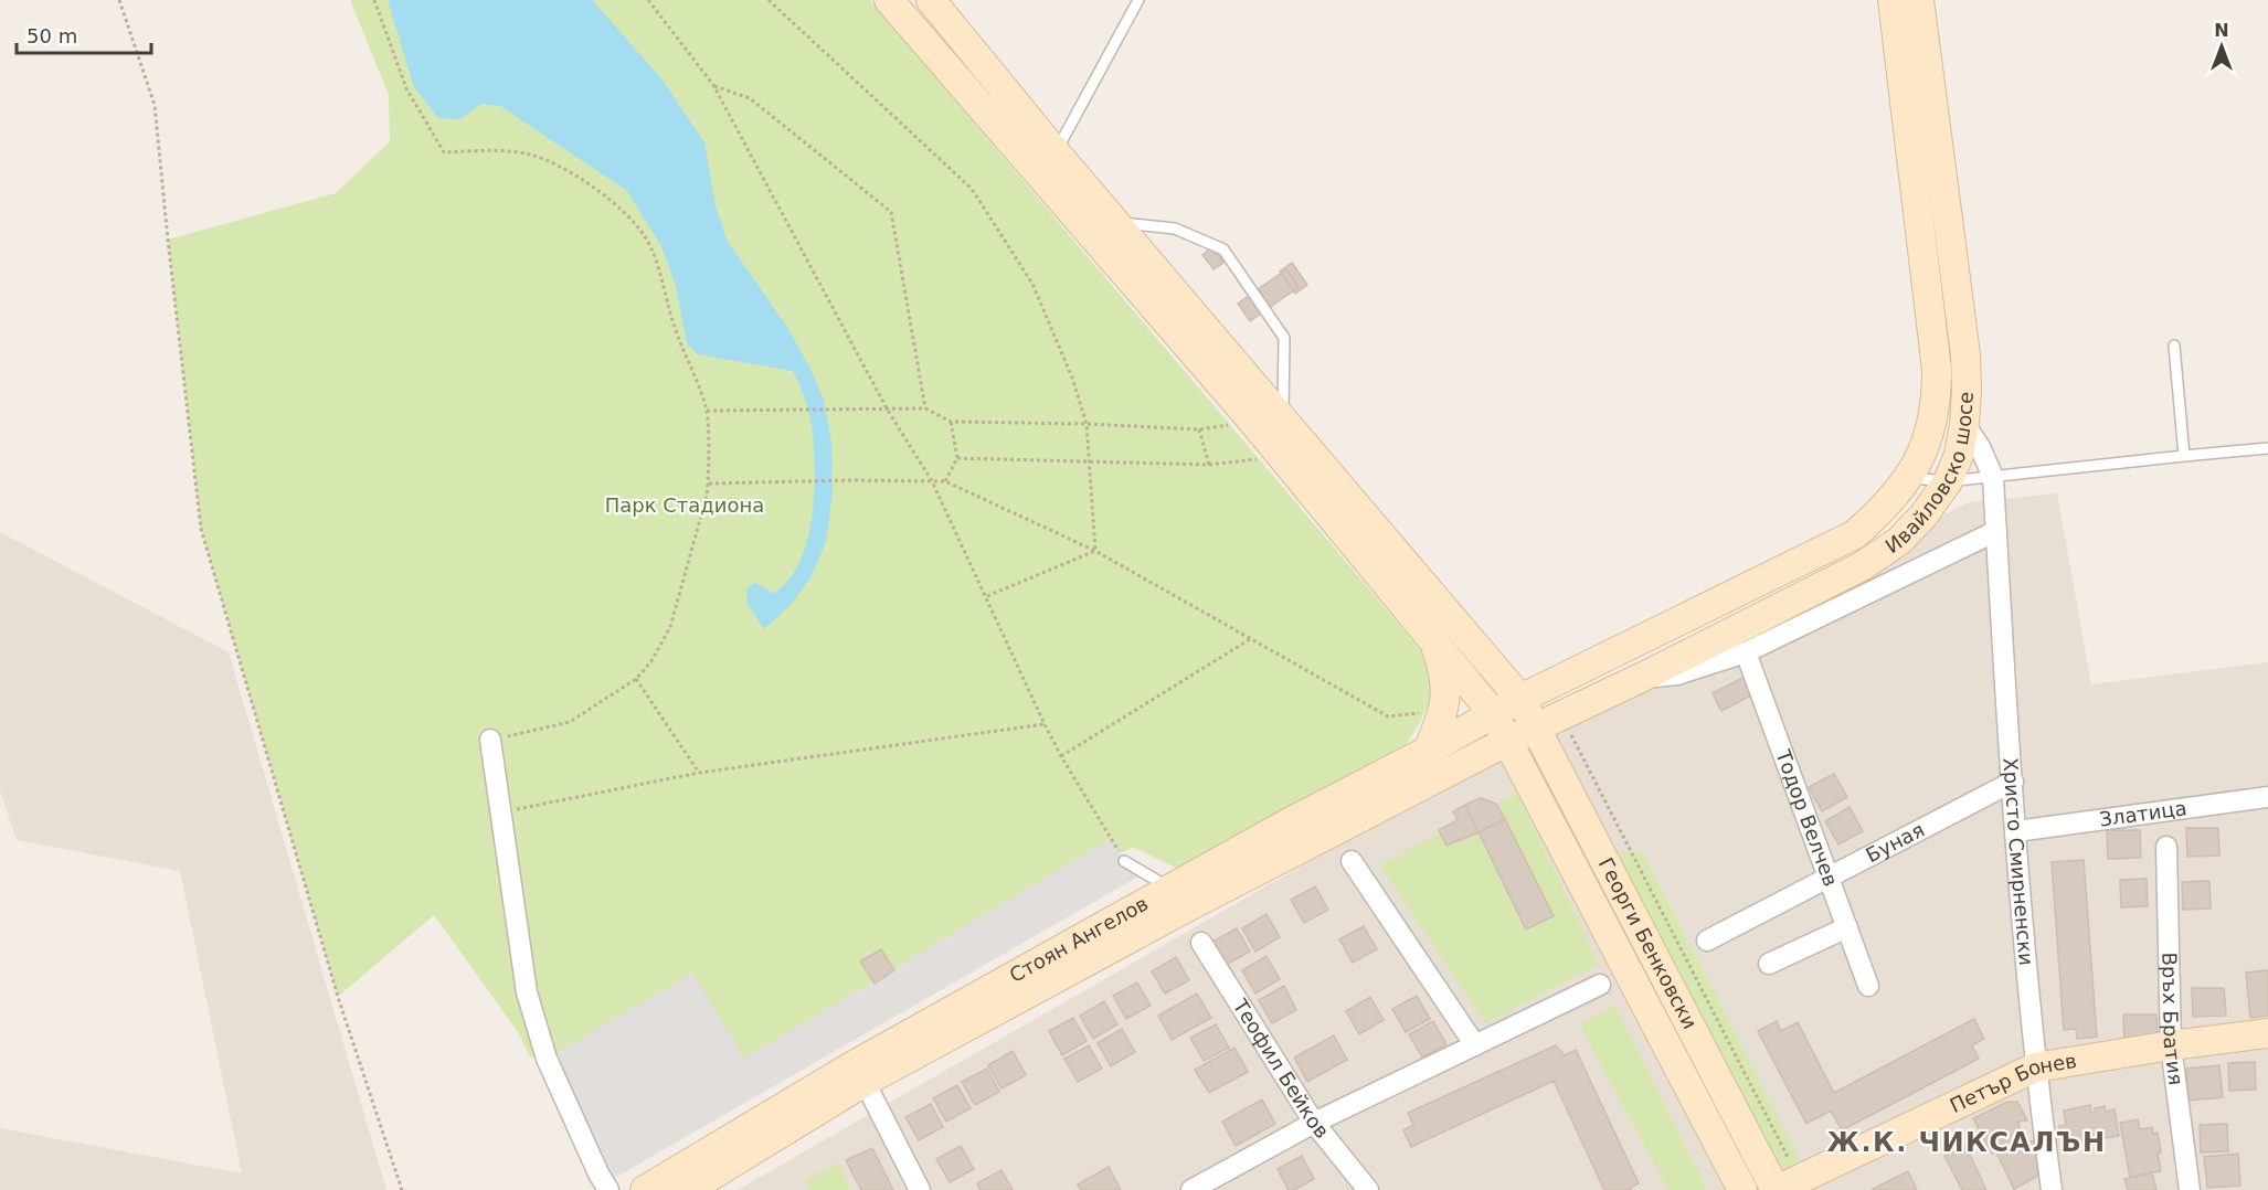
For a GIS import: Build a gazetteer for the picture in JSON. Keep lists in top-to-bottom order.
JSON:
{
  "streets": {
    "main road": [
      "Ивайловско шосе",
      "Стоян Ангелов",
      "Георги Бенковски",
      "Петър Бонев"
    ],
    "street": [
      "Златица",
      "Тодор Велчев",
      "Буная",
      "Христо Смирненски",
      "Връх Братия",
      "Теофил Бейков"
    ]
  },
  "crossings": [
    ["Ивайловско шосе", "Стоян Ангелов"],
    ["Ивайловско шосе", "Георги Бенковски"],
    ["Златица", "Христо Смирненски"],
    ["Тодор Велчев", "Буная"],
    ["Буная", "Христо Смирненски"],
    ["Христо Смирненски", "Петър Бонев"],
    ["Стоян Ангелов", "Георги Бенковски"],
    ["Георги Бенковски", "Петър Бонев"],
    ["Връх Братия", "Петър Бонев"]
  ],
  "districts": ["Ж.К. ЧИКСАЛЪН"],
  "parks": ["Парк Стадиона"],
  "scale_bar": "50 m",
  "north": "top"
}
